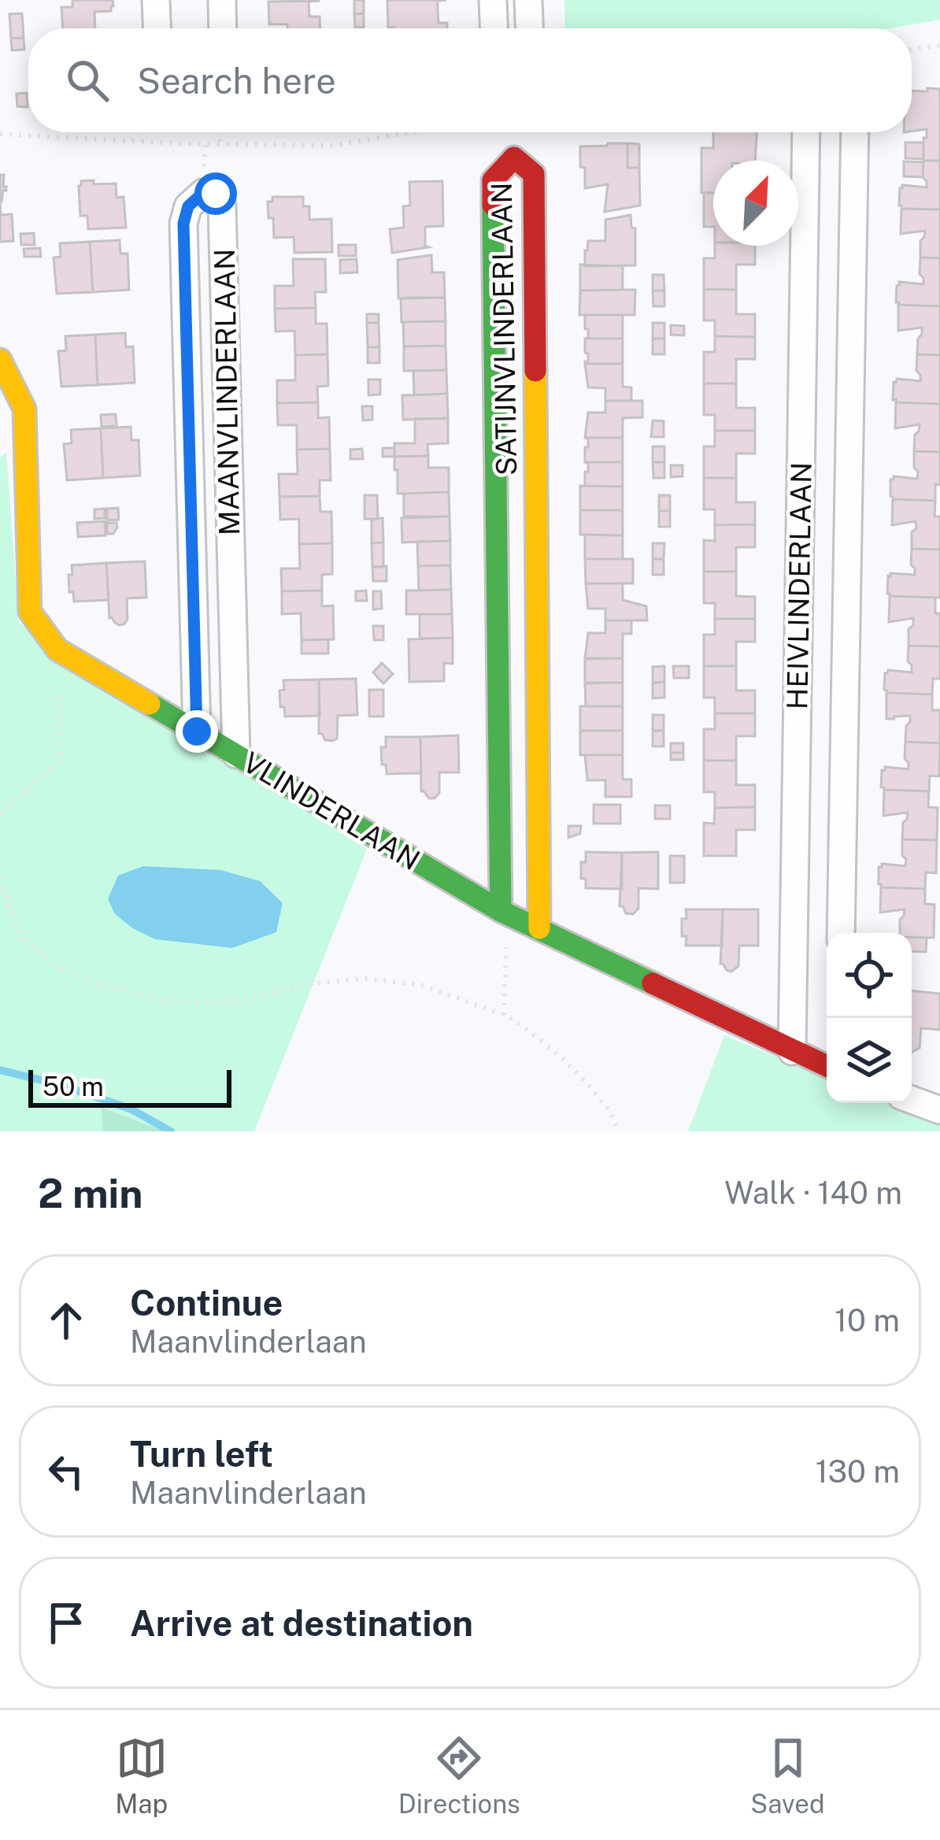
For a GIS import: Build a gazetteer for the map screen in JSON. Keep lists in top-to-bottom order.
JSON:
{
  "streets": {
    "street": [
      "SATIJNVLINDERLAAN",
      "MAANVLINDERLAAN",
      "HEIVLINDERLAAN",
      "VLINDERLAAN"
    ]
  },
  "crossings": [
    ["SATIJNVLINDERLAAN", "VLINDERLAAN"],
    ["MAANVLINDERLAAN", "VLINDERLAAN"],
    ["HEIVLINDERLAAN", "VLINDERLAAN"]
  ],
  "scale_bar": "50 m",
  "north": "top right",
  "page": {
    "search": "Search here",
    "scale": "50 m",
    "heading": ["2 min", "Walk · 140 m"],
    "list": [
      ["Continue", "Maanvlinderlaan", "10 m"],
      ["Turn left", "Maanvlinderlaan", "130 m"],
      "Arrive at destination"
    ],
    "nav": ["Map", "Directions", "Saved"]
  }
}
